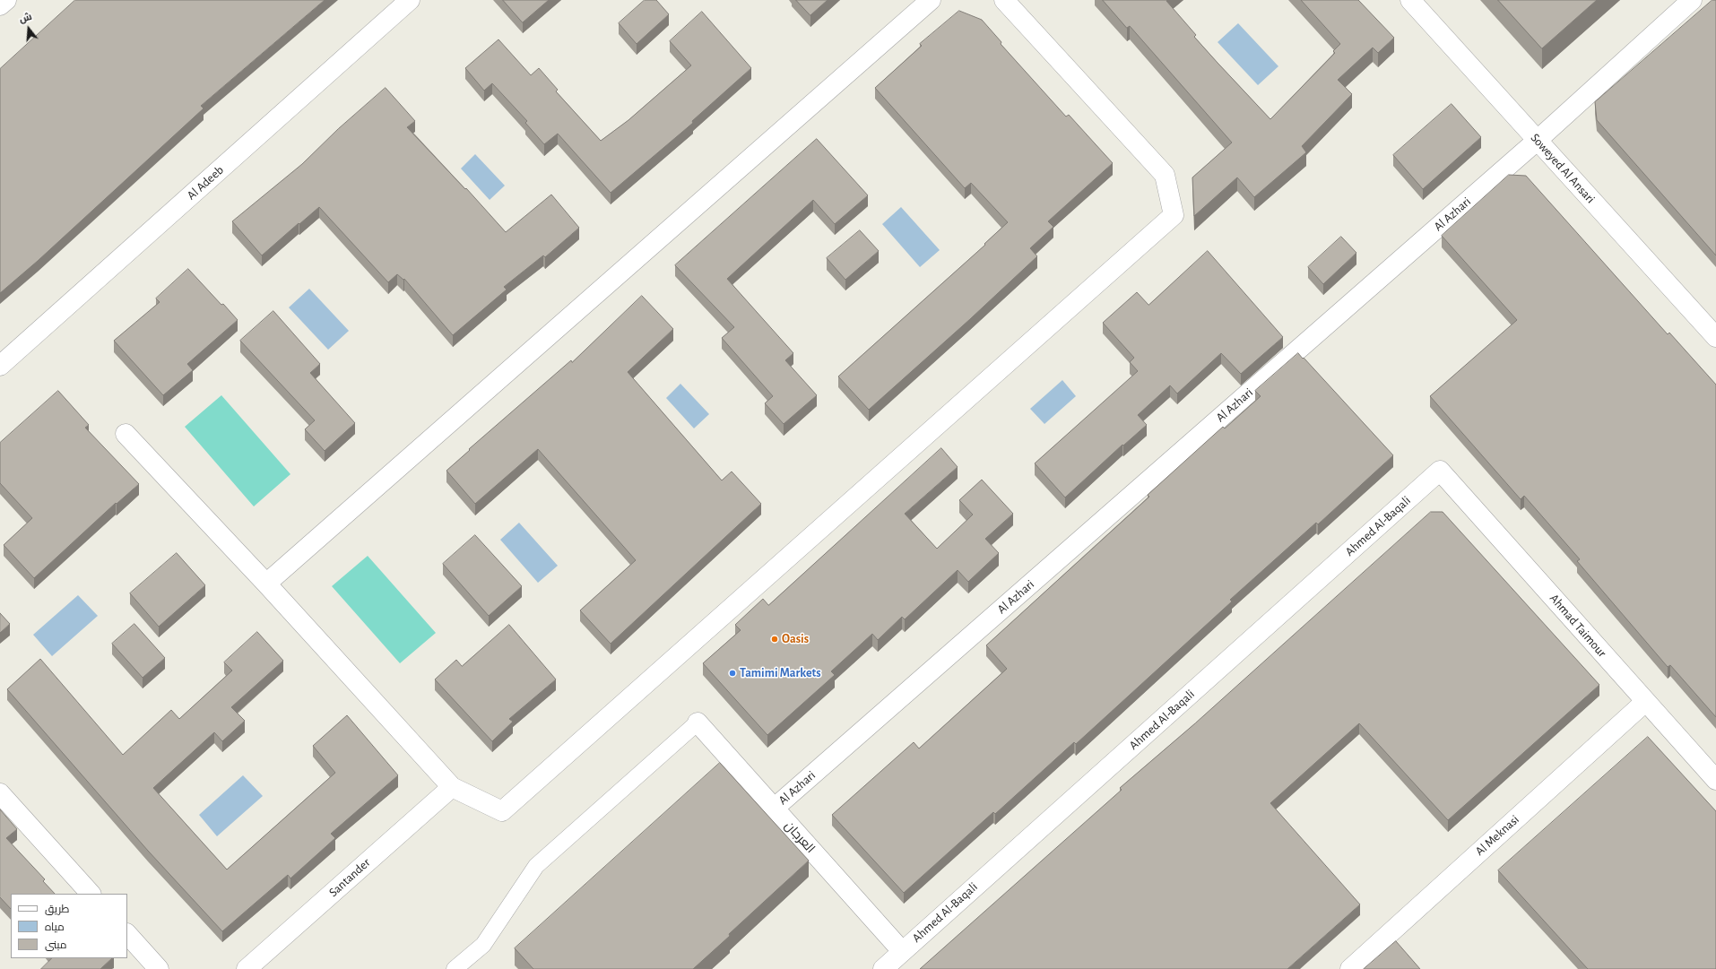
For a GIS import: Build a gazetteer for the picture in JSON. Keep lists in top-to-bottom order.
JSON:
{
  "streets": {
    "street": [
      "Soweyed Al Ansari",
      "Al Adeeb",
      "Al Azhari",
      "Ahmed Al-Baqali",
      "Ahmad Taimour",
      "Al Meknasi",
      "العرجان",
      "Santander"
    ]
  },
  "crossings": [
    ["Soweyed Al Ansari", "Al Azhari"],
    ["Al Azhari", "العرجان"],
    ["Ahmed Al-Baqali", "Ahmad Taimour"],
    ["Ahmed Al-Baqali", "العرجان"],
    ["Ahmad Taimour", "Al Meknasi"]
  ],
  "places": ["Oasis", "Tamimi Markets"],
  "legend": ["طريق", "مياه", "مبنى"],
  "north": "top"
}
